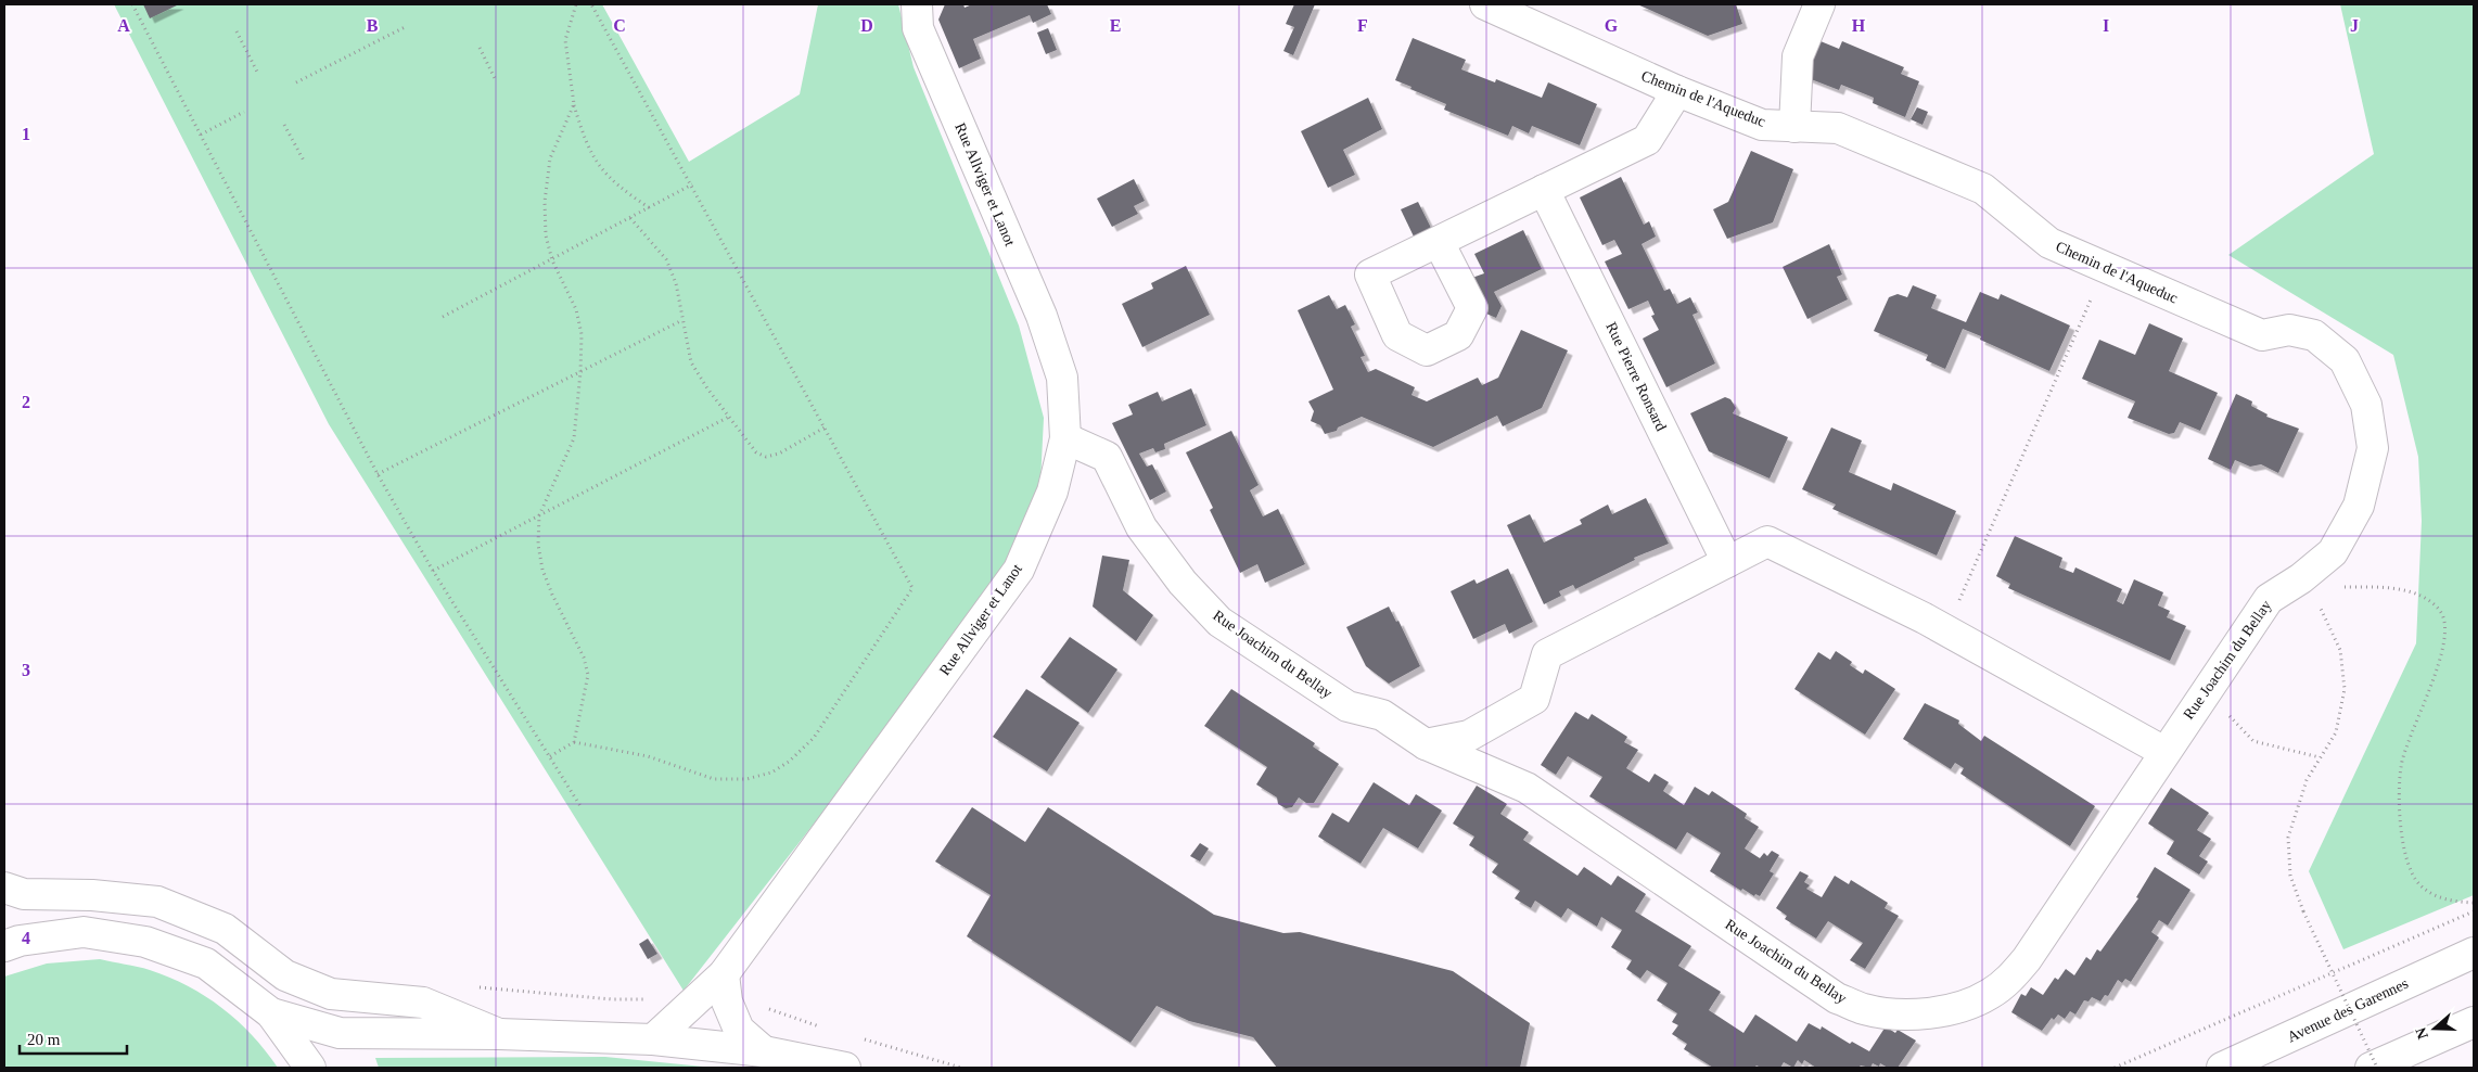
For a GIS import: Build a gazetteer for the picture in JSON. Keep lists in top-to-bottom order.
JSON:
{
  "streets": {
    "street": [
      "Chemin de l'Aqueduc",
      "Rue Allviger et Lanot",
      "Rue Pierre Ronsard",
      "Rue Joachim du Bellay",
      "Avenue des Garennes"
    ]
  },
  "crossings": [
    ["Chemin de l'Aqueduc", "Rue Joachim du Bellay"],
    ["Rue Allviger et Lanot", "Rue Joachim du Bellay"]
  ],
  "scale_bar": "20 m",
  "north": "left",
  "grid": {
    "columns": [
      "A",
      "B",
      "C",
      "D",
      "E",
      "F",
      "G",
      "H",
      "I",
      "J"
    ],
    "rows": [
      "1",
      "2",
      "3",
      "4"
    ]
  }
}
